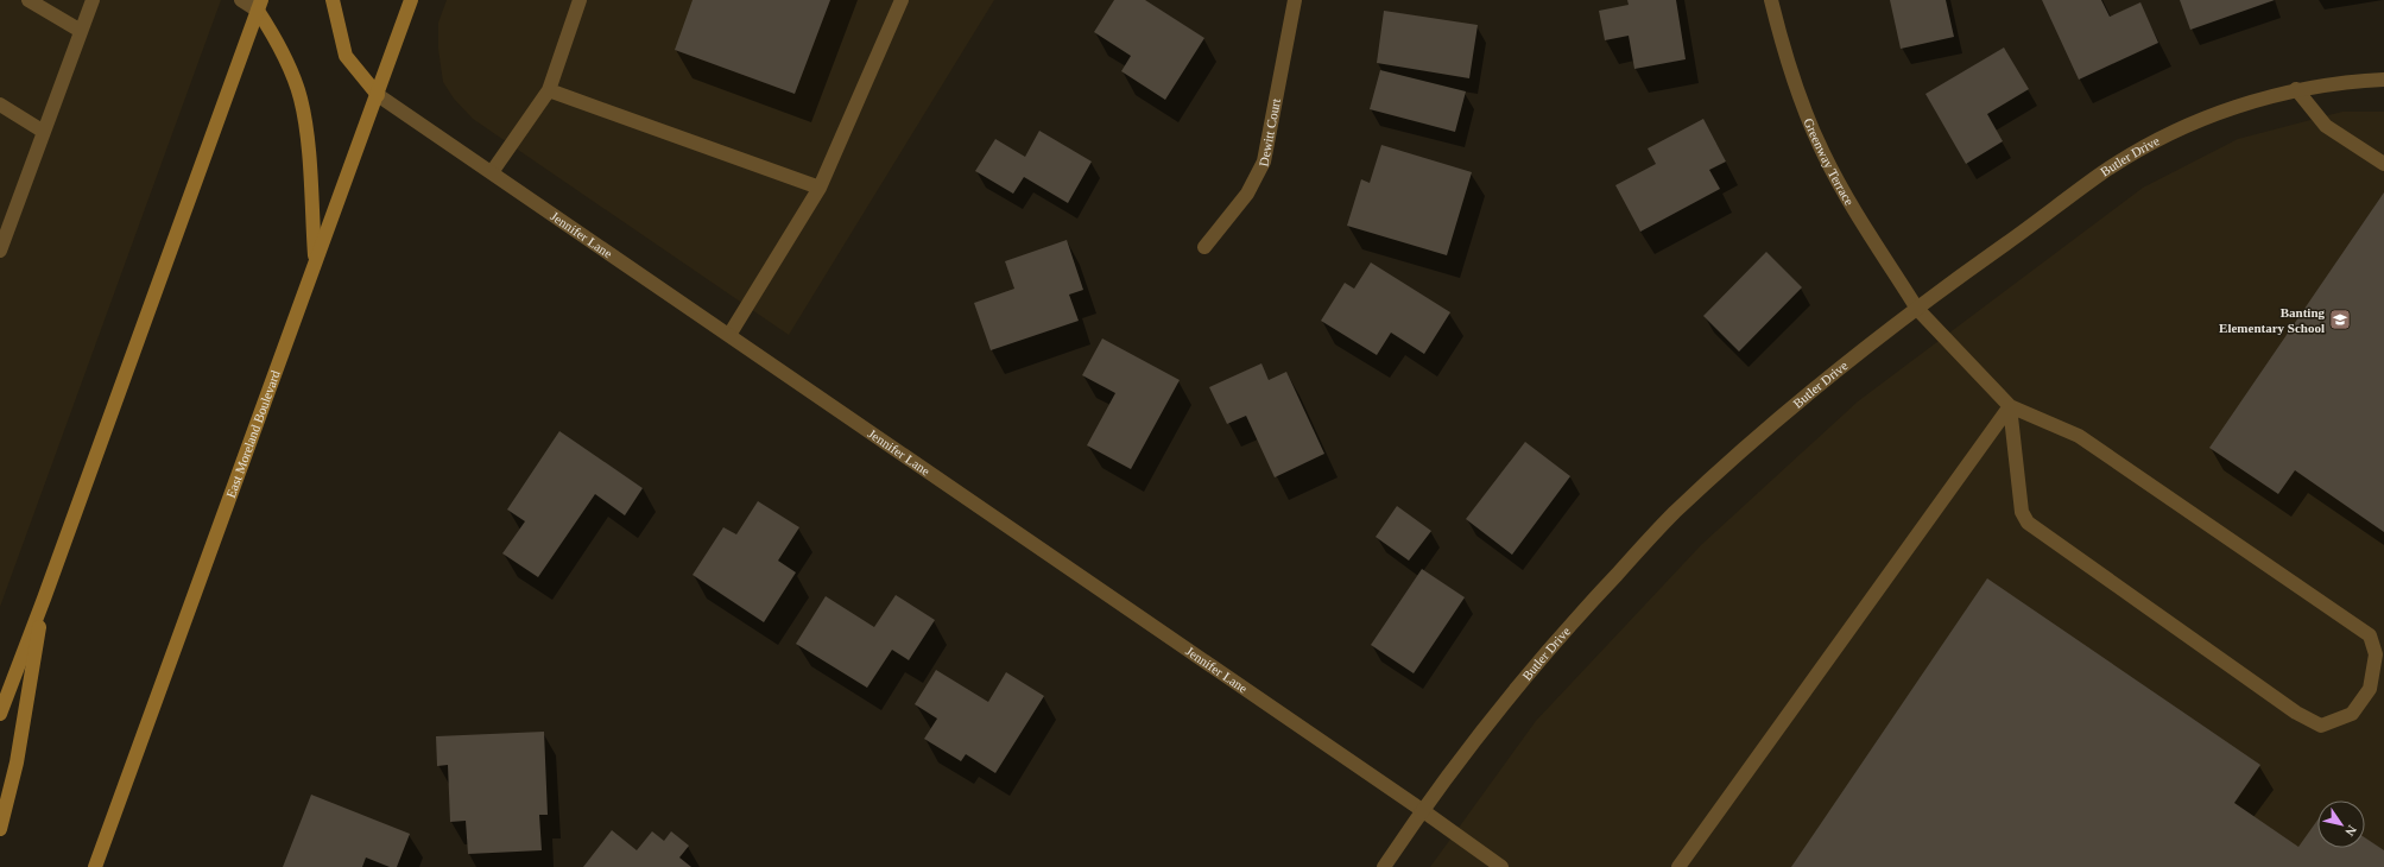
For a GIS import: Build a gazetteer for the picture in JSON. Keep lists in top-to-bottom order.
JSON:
{
  "streets": {
    "main road": ["East Moreland Boulevard"],
    "street": [
      "Dewitt Court",
      "Butler Drive",
      "Greenway Terrace",
      "Jennifer Lane"
    ]
  },
  "crossings": [
    ["Butler Drive", "Greenway Terrace"],
    ["Butler Drive", "Jennifer Lane"],
    ["Jennifer Lane", "East Moreland Boulevard"]
  ],
  "places": {
    "school or university": ["Banting Elementary School"]
  },
  "north": "bottom right"
}
